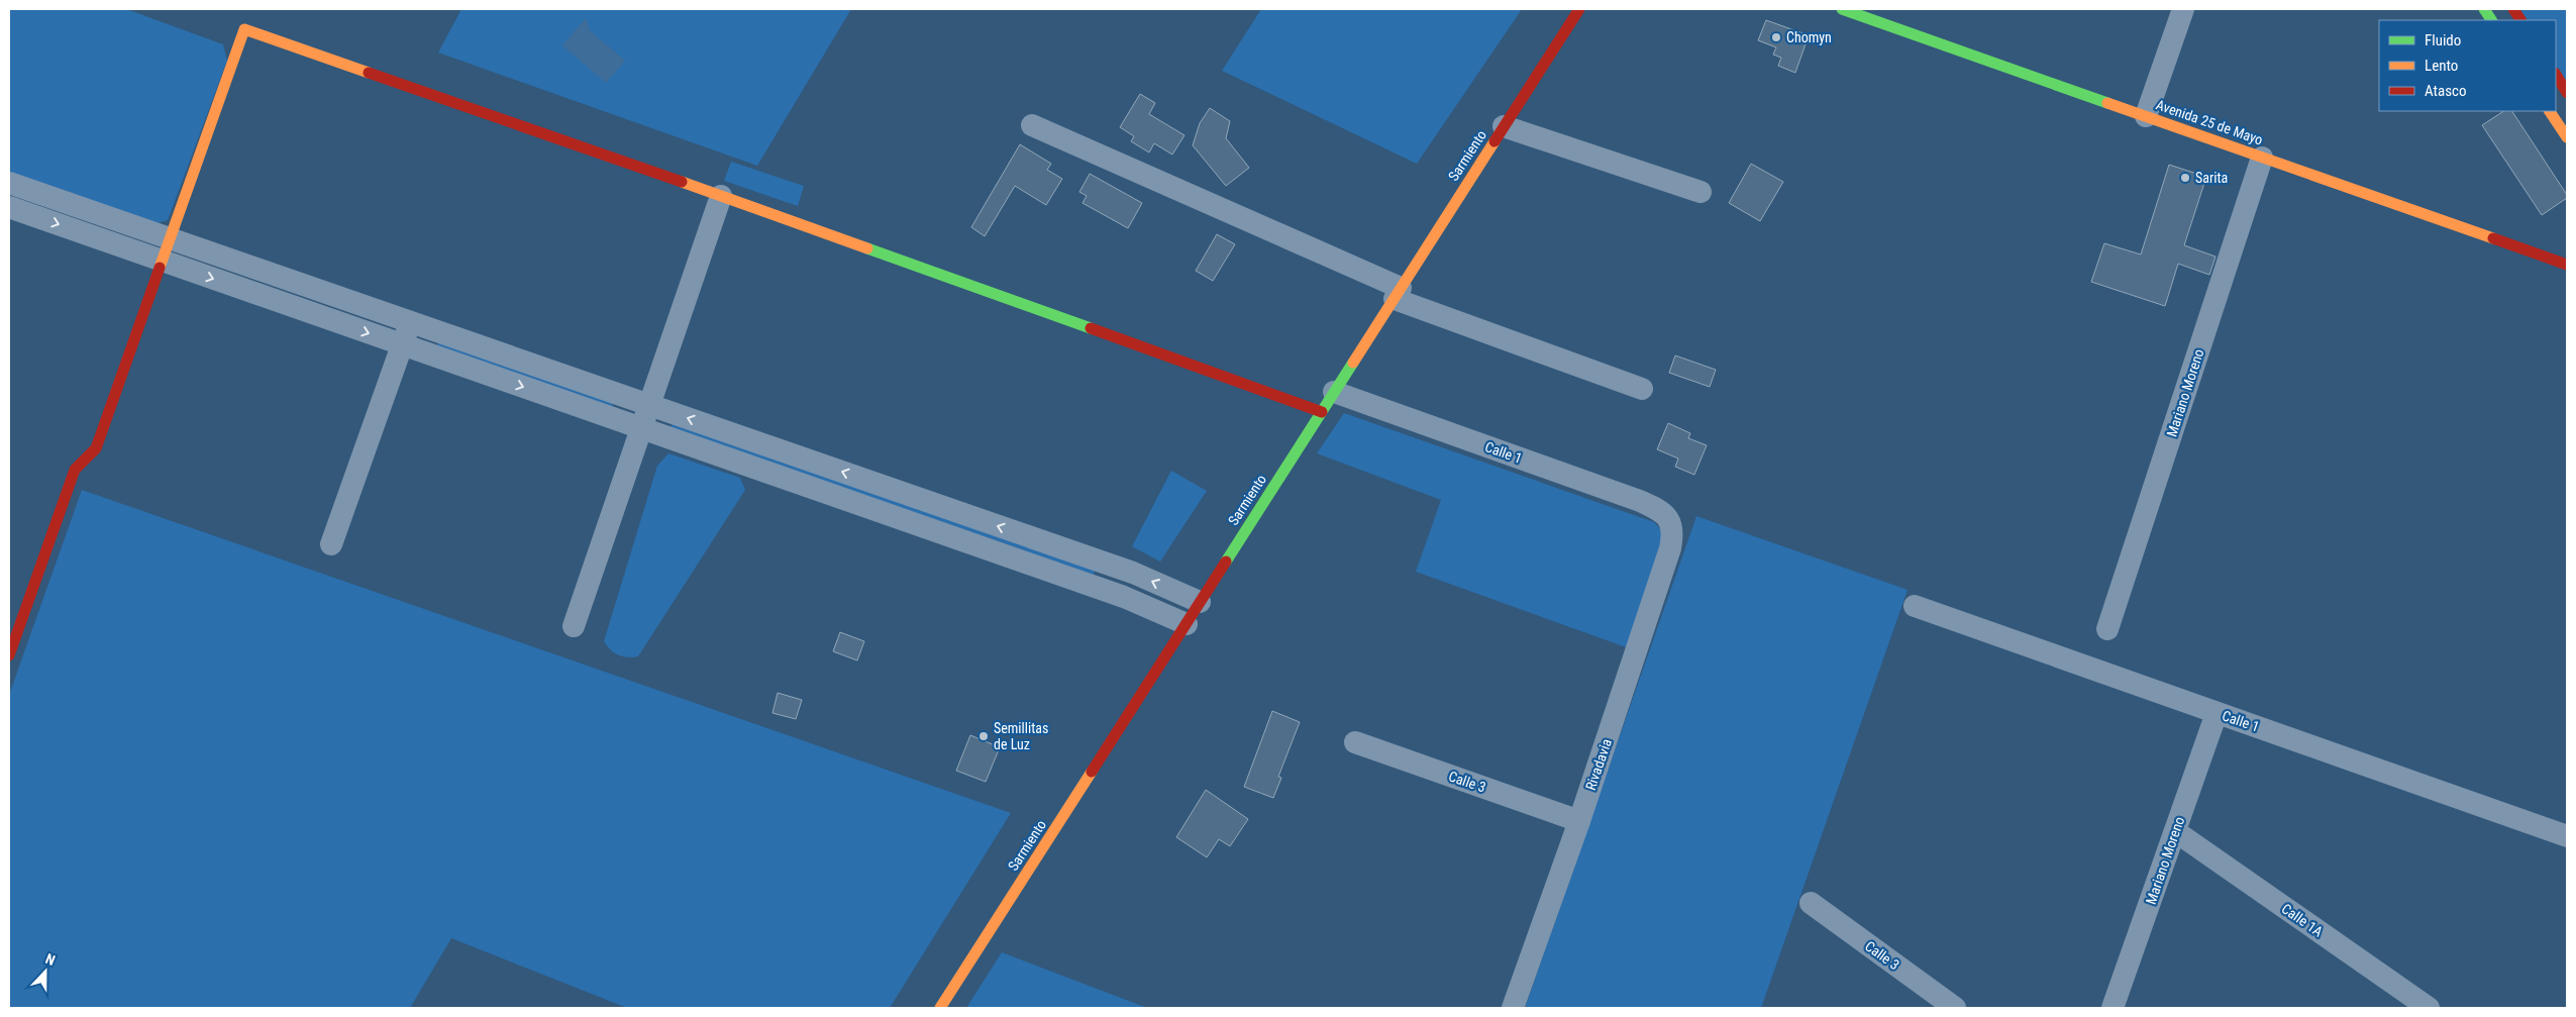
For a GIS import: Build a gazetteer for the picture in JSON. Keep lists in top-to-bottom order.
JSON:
{
  "streets": {
    "street": [
      "Avenida 25 de Mayo",
      "Sarmiento",
      "Mariano Moreno",
      "Calle 1",
      "Rivadavia",
      "Calle 3",
      "Calle 1A"
    ]
  },
  "crossings": [
    ["Avenida 25 de Mayo", "Mariano Moreno"],
    ["Sarmiento", "Calle 1"],
    ["Mariano Moreno", "Calle 1"],
    ["Mariano Moreno", "Calle 1A"],
    ["Calle 1", "Rivadavia"],
    ["Rivadavia", "Calle 3"]
  ],
  "places": ["Chomyn", "Sarita", "Semillitas de Luz"],
  "legend": ["Fluido", "Lento", "Atasco"],
  "north": "top"
}
